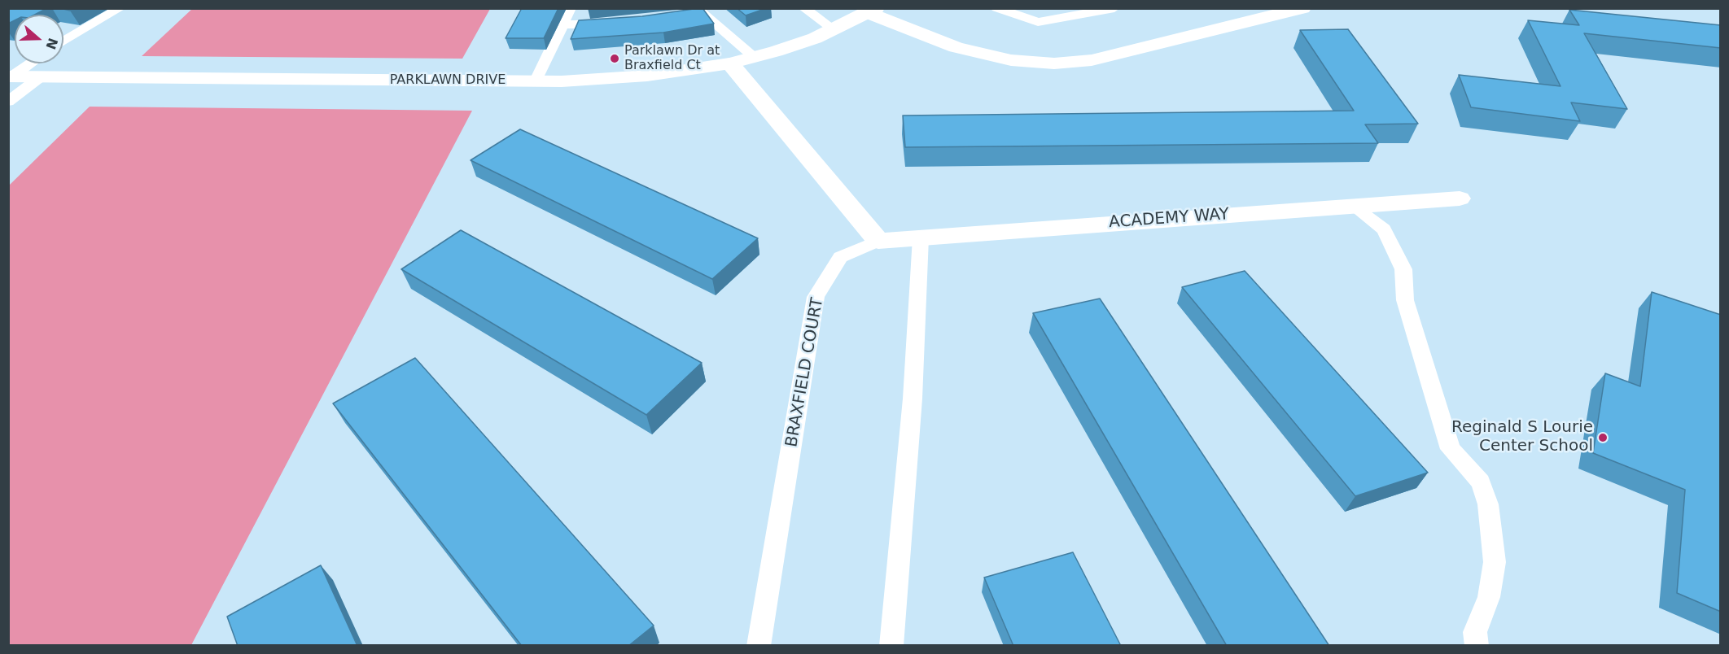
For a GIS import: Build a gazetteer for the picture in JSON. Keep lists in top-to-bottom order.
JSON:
{
  "streets": {
    "street": ["PARKLAWN DRIVE", "ACADEMY WAY"],
    "lane": ["BRAXFIELD COURT"]
  },
  "crossings": [
    ["ACADEMY WAY", "BRAXFIELD COURT"]
  ],
  "places": ["Parklawn Dr at Braxfield Ct", "Reginald S Lourie Center School"],
  "north": "right"
}
